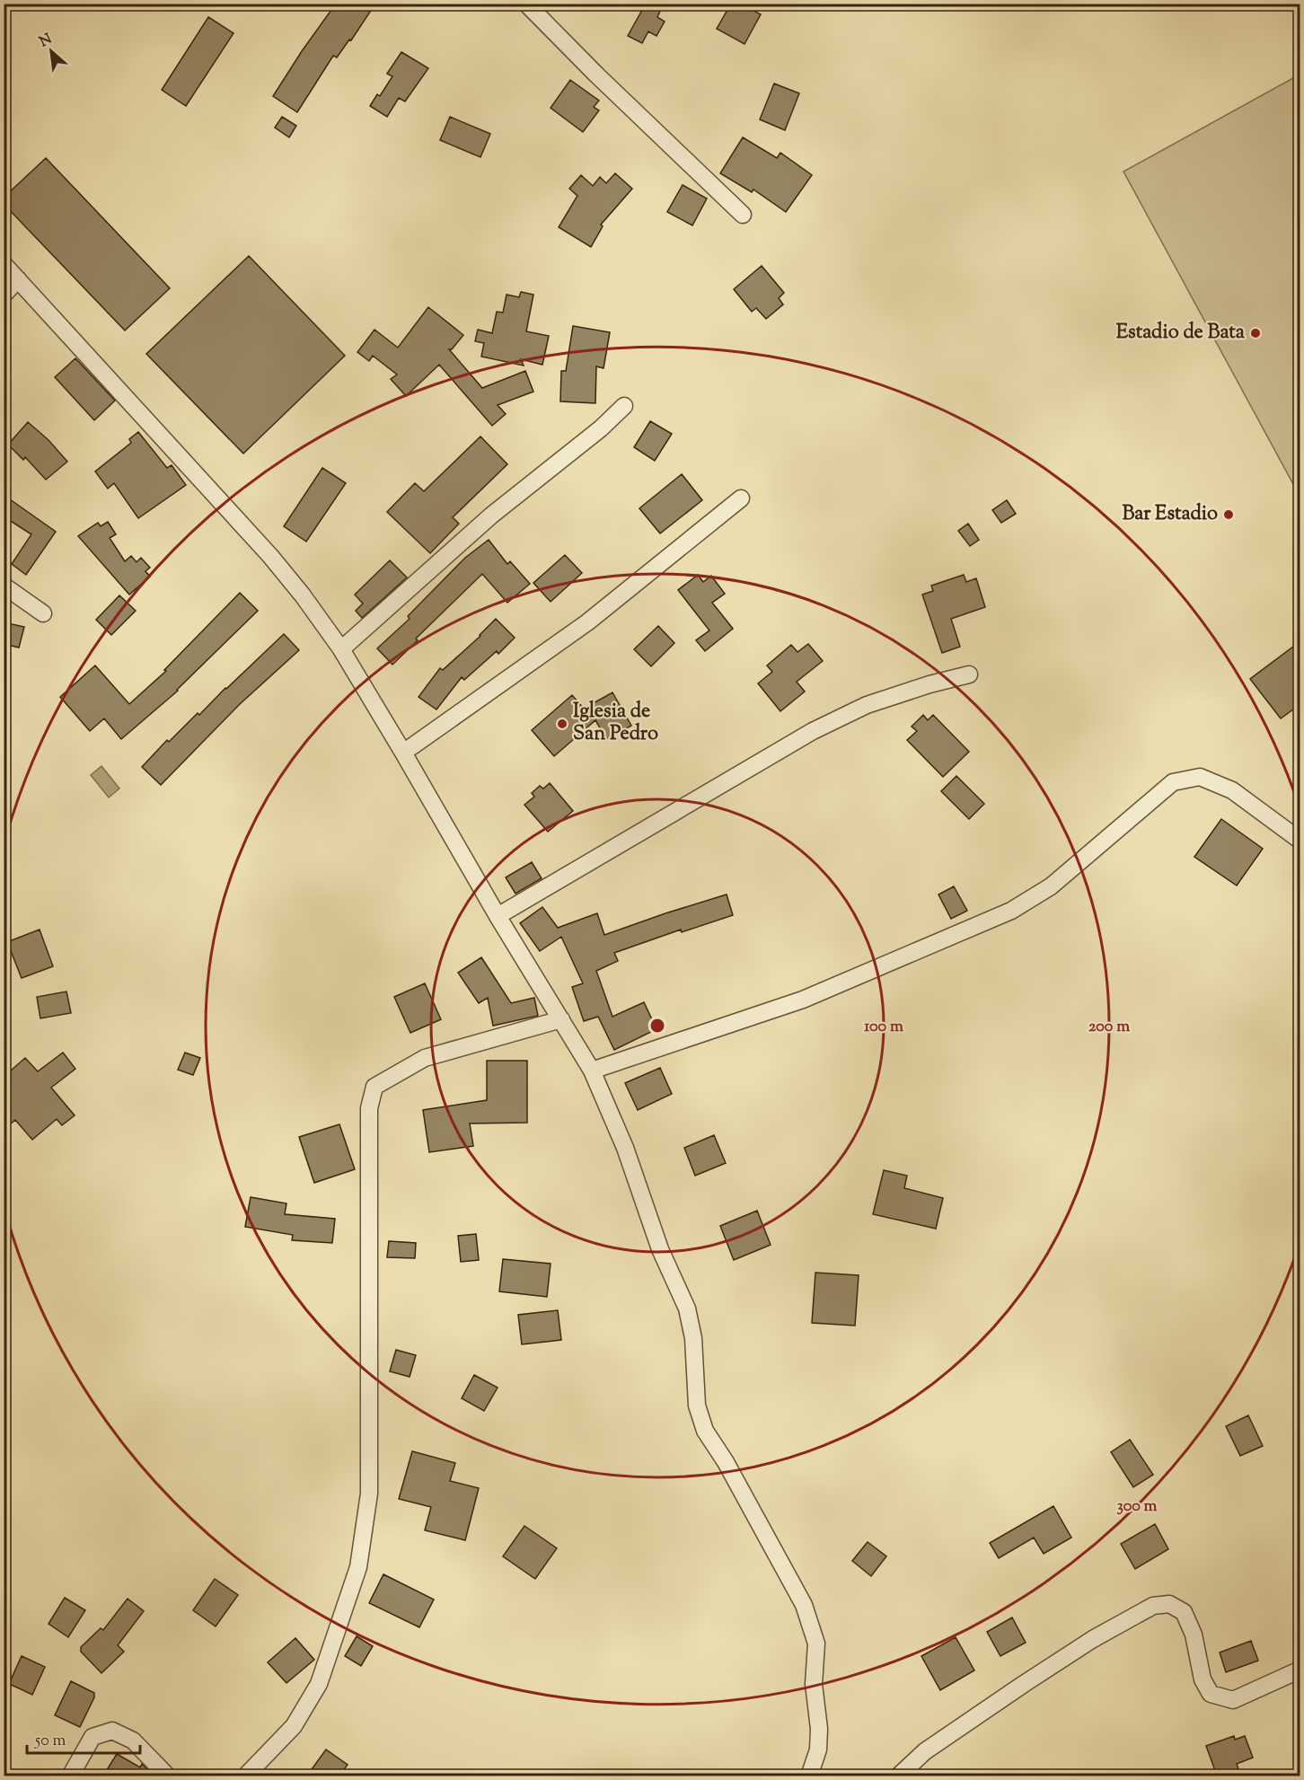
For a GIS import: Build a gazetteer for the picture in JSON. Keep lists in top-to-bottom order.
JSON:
{
  "places": ["Estadio de Bata", "Bar Estadio", "Iglesia de San Pedro"],
  "scale_bar": "50 m",
  "north": "top left",
  "rings": ["100 m", "200 m", "300 m"]
}
